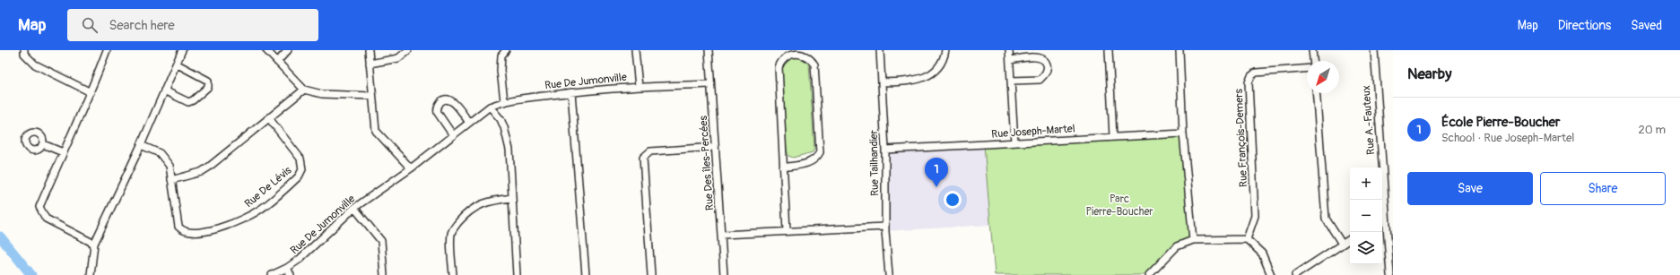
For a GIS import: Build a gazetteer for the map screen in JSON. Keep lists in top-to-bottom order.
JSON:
{
  "streets": {
    "street": [
      "Rue De Jumonville",
      "Rue A.-Fauteux",
      "Rue Joseph-Martel",
      "Rue François-Demers",
      "Rue Des îles-Percées",
      "Rue Tailhandier",
      "Rue De Lévis"
    ]
  },
  "crossings": [
    ["Rue De Jumonville", "Rue Des îles-Percées"],
    ["Rue Joseph-Martel", "Rue Tailhandier"]
  ],
  "parks": ["Parc Pierre-Boucher"],
  "north": "bottom left",
  "page": {
    "header": "Map",
    "search": "Search here",
    "nav": ["Map", "Directions", "Saved"],
    "heading": "Nearby",
    "list": [
      {
        "mark": "1",
        "name": "École Pierre-Boucher",
        "note": "School · Rue Joseph-Martel",
        "value": "20 m"
      }
    ],
    "pins": "1",
    "buttons": ["Save", "Share"],
    "map_buttons": ["+", "−"]
  }
}
